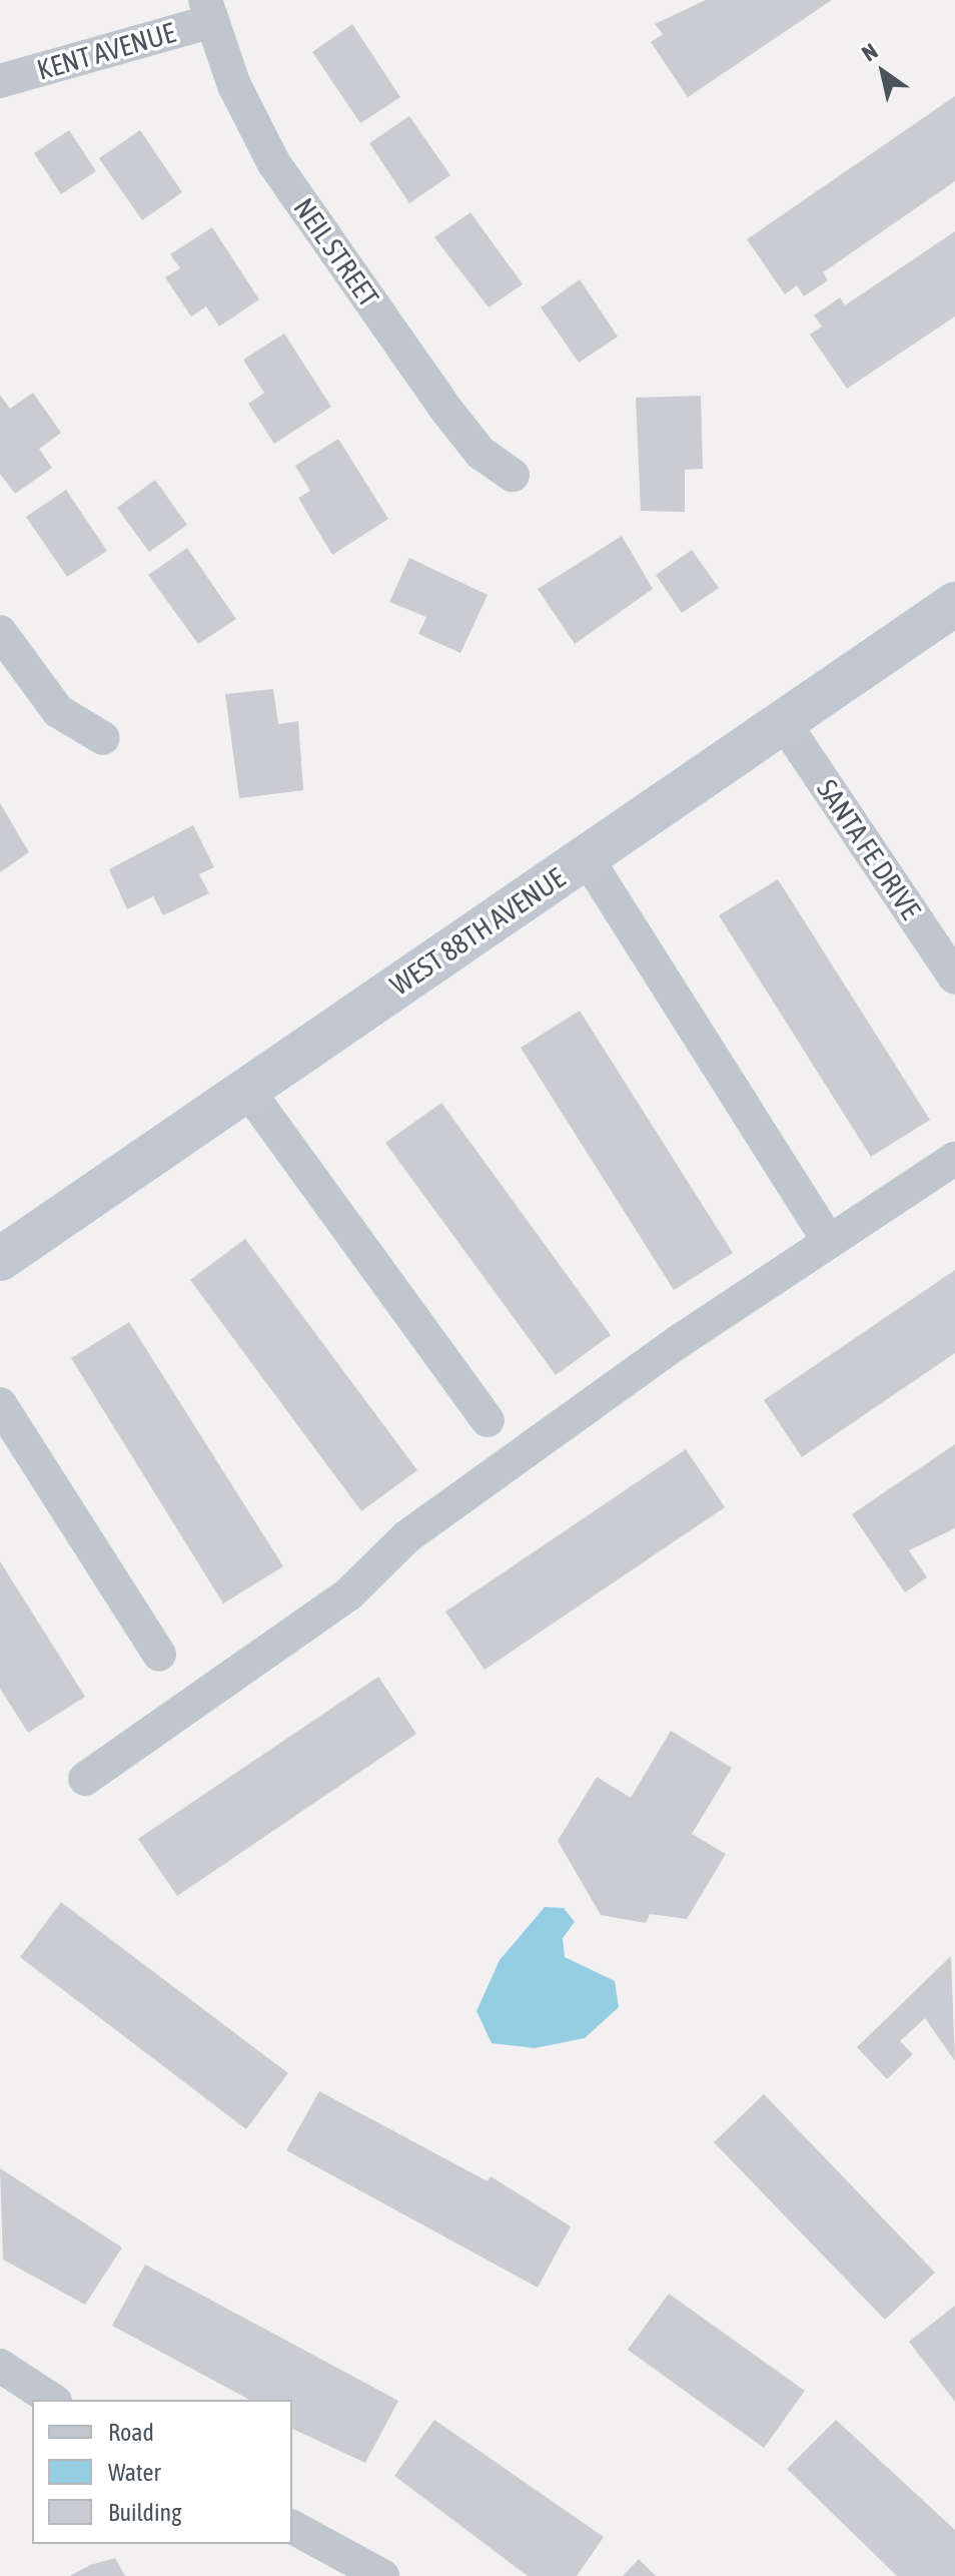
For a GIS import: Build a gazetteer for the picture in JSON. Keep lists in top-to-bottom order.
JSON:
{
  "streets": {
    "main road": ["WEST 88TH AVENUE"],
    "street": ["KENT AVENUE", "NEIL STREET", "SANTA FE DRIVE"]
  },
  "crossings": [
    ["KENT AVENUE", "NEIL STREET"],
    ["SANTA FE DRIVE", "WEST 88TH AVENUE"]
  ],
  "legend": ["Road", "Water", "Building"],
  "north": "top left"
}
